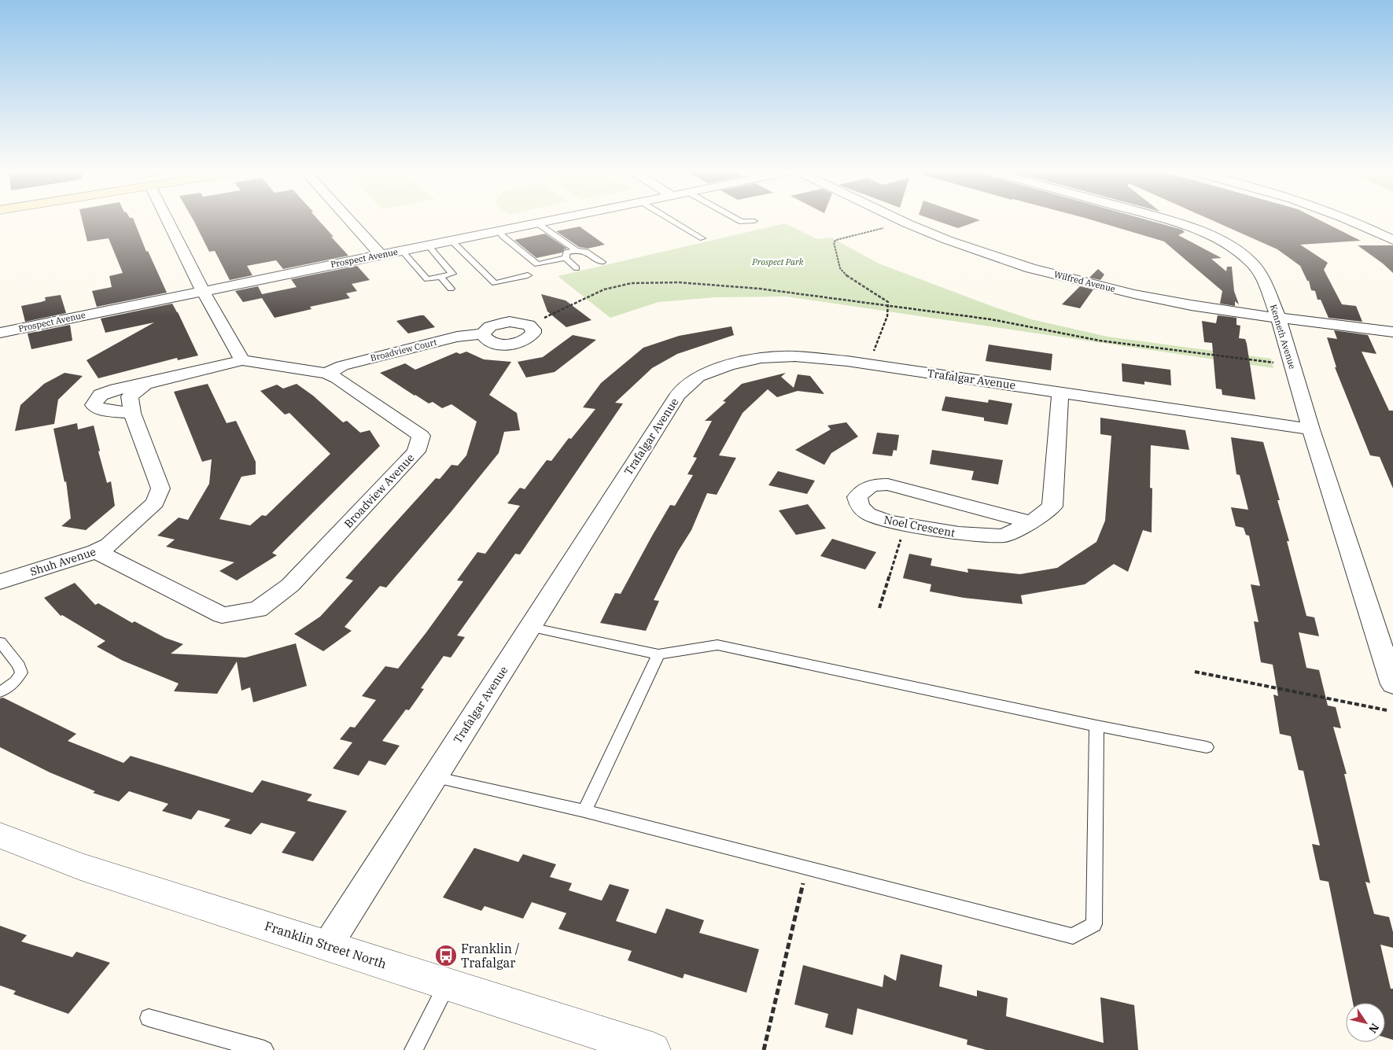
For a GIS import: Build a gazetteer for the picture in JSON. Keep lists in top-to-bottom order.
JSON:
{
  "streets": {
    "street": [
      "Prospect Avenue",
      "Wilfred Avenue",
      "Kenneth Avenue",
      "Broadview Court",
      "Trafalgar Avenue",
      "Broadview Avenue",
      "Noel Crescent",
      "Shuh Avenue",
      "Franklin Street North"
    ]
  },
  "crossings": [
    ["Wilfred Avenue", "Kenneth Avenue"],
    ["Kenneth Avenue", "Trafalgar Avenue"],
    ["Broadview Court", "Broadview Avenue"],
    ["Trafalgar Avenue", "Noel Crescent"],
    ["Trafalgar Avenue", "Franklin Street North"],
    ["Broadview Avenue", "Shuh Avenue"]
  ],
  "parks": ["Prospect Park"],
  "places": {
    "bus stop": ["Franklin / Trafalgar"]
  },
  "north": "bottom right"
}
